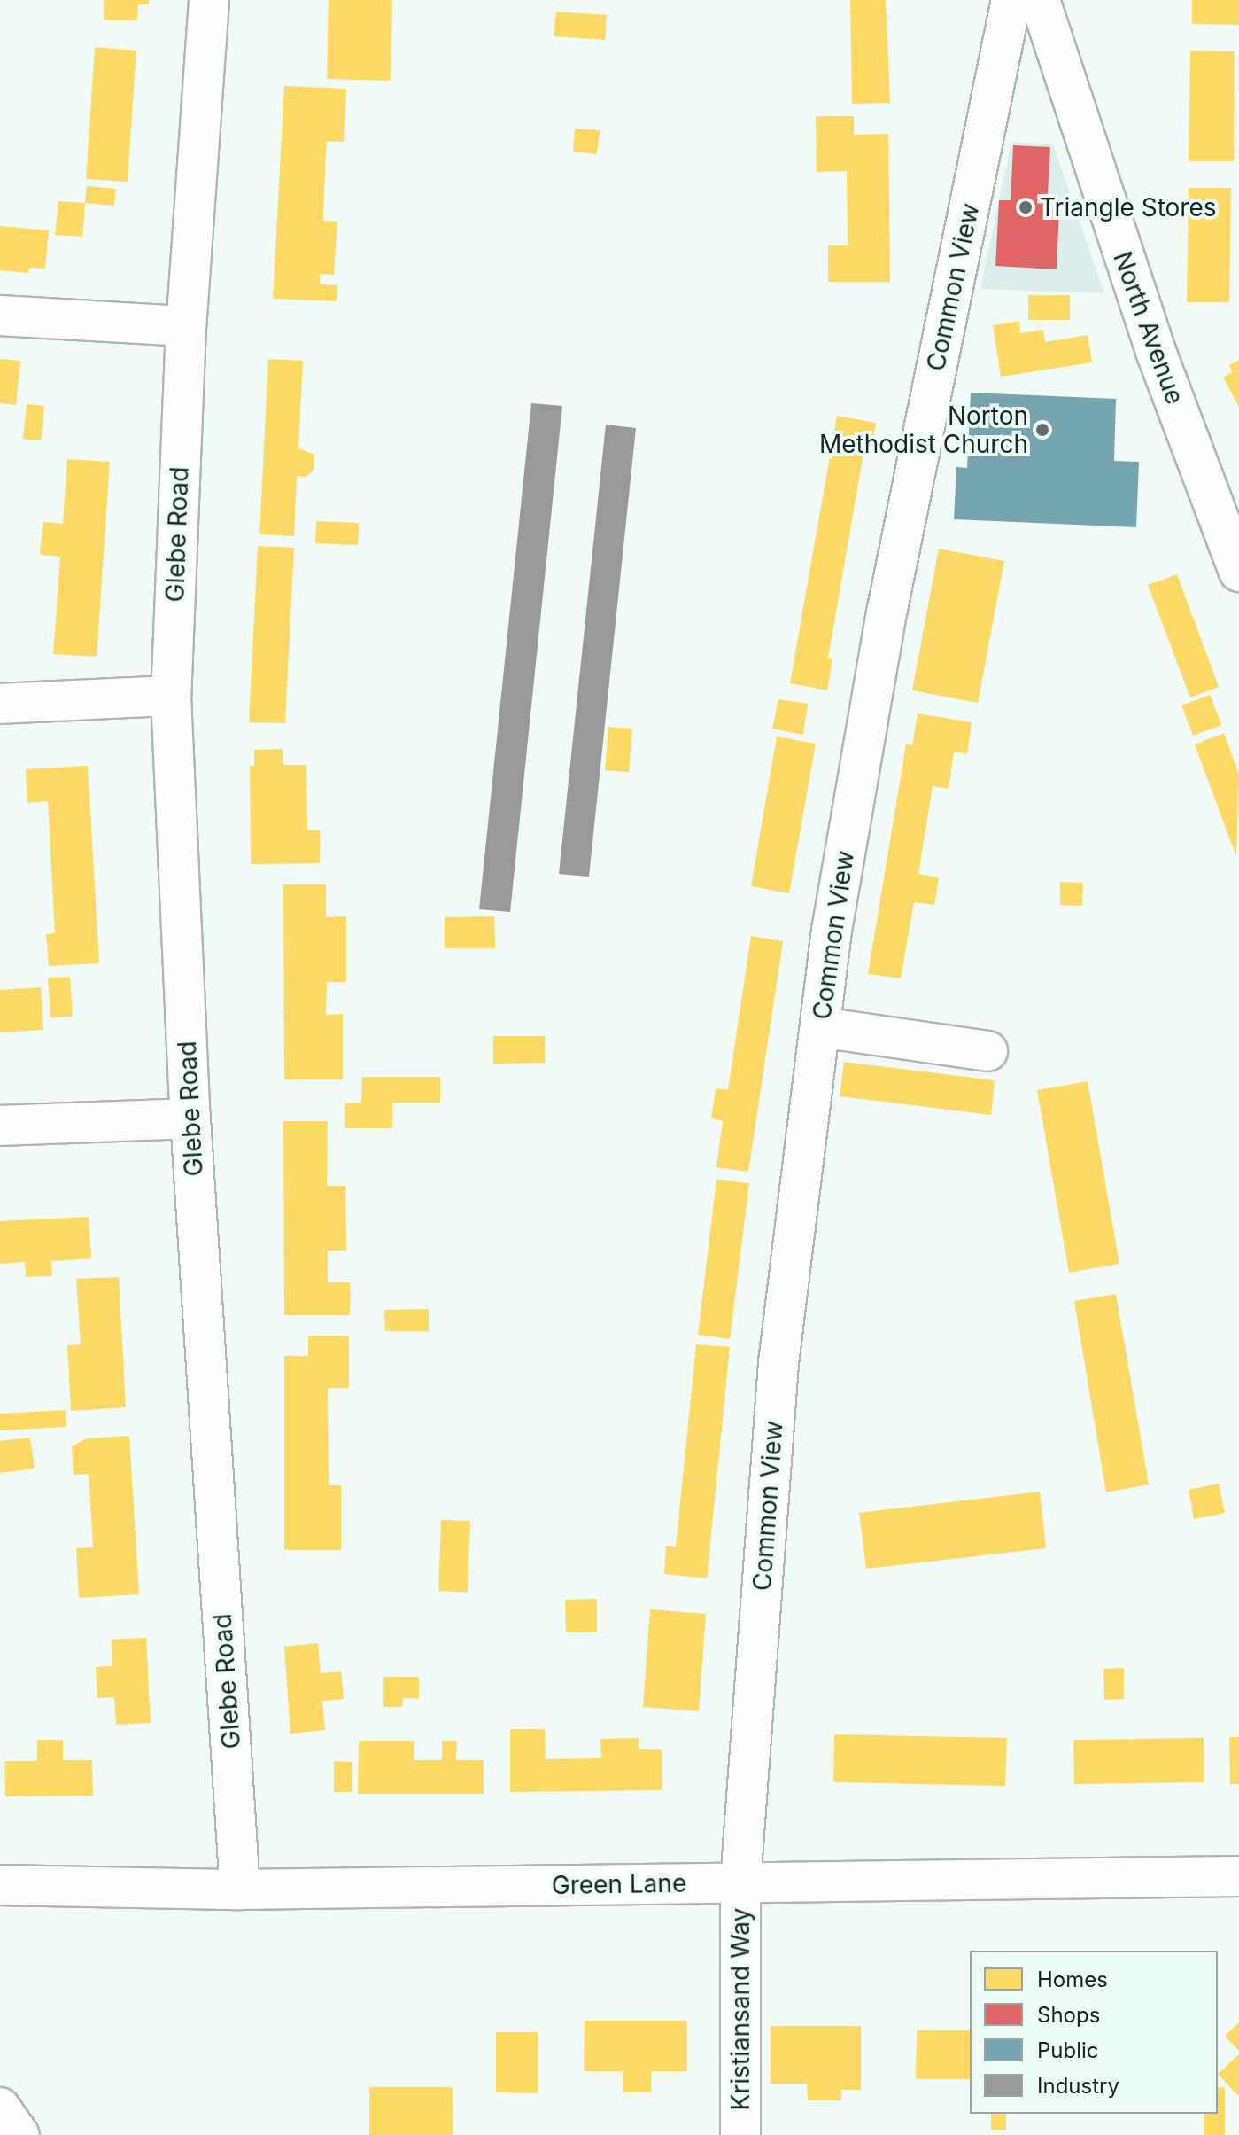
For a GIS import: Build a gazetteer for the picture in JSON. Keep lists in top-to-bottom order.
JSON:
{
  "streets": {
    "street": [
      "Common View",
      "North Avenue",
      "Glebe Road",
      "Green Lane",
      "Kristiansand Way"
    ]
  },
  "crossings": [
    ["Common View", "Green Lane"],
    ["Common View", "Kristiansand Way"],
    ["Glebe Road", "Green Lane"],
    ["Green Lane", "Kristiansand Way"]
  ],
  "places": ["Triangle Stores", "Norton Methodist Church"],
  "legend": [
    "Homes",
    "Shops",
    "Public",
    "Industry"
  ]
}
